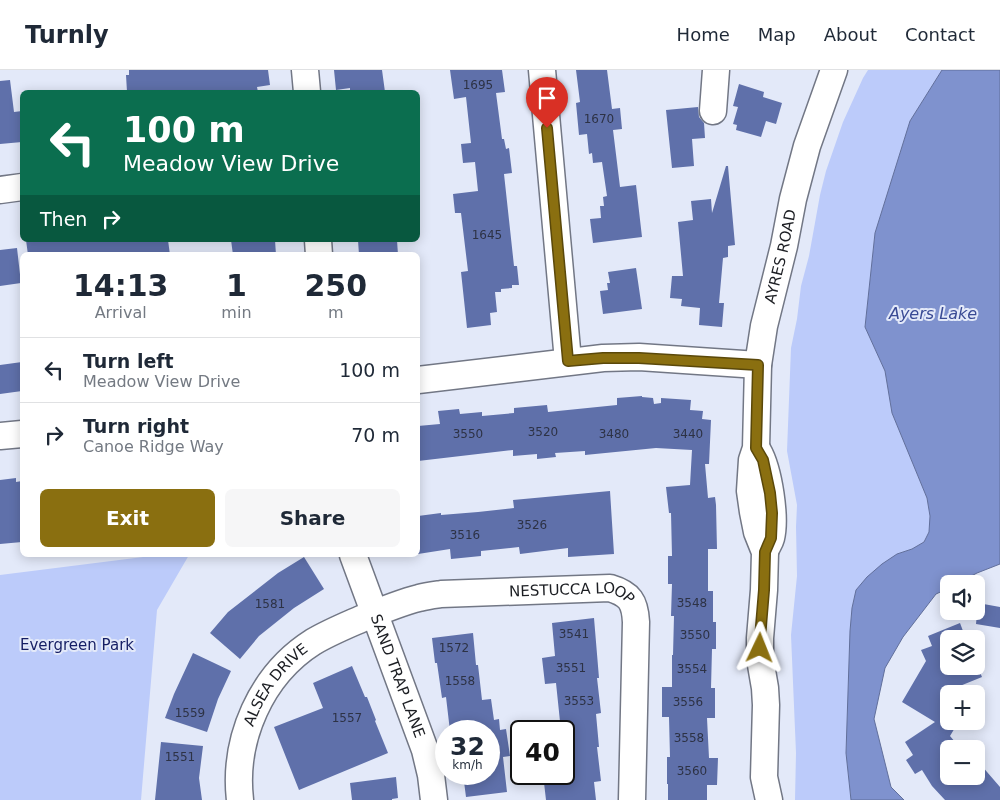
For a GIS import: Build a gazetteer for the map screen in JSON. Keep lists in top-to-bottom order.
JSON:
{
  "streets": {
    "street": [
      "AYRES ROAD",
      "NESTUCCA LOOP",
      "SAND TRAP LANE",
      "ALSEA DRIVE"
    ]
  },
  "crossings": [
    ["NESTUCCA LOOP", "SAND TRAP LANE"],
    ["NESTUCCA LOOP", "ALSEA DRIVE"],
    ["SAND TRAP LANE", "ALSEA DRIVE"]
  ],
  "water": ["Ayers Lake"],
  "parks": ["Evergreen Park"],
  "house_numbers": [
    "1695",
    "1670",
    "1645",
    "3520",
    "3550",
    "3480",
    "3440",
    "3526",
    "3516",
    "3548",
    "1581",
    "3541",
    "3550",
    "1572",
    "3551",
    "3554",
    "1558",
    "3553",
    "3556",
    "1559",
    "1557",
    "3558",
    "1551",
    "3560"
  ],
  "page": {
    "header": "Turnly",
    "nav": [
      "Home",
      "Map",
      "About",
      "Contact"
    ],
    "turn": ["100 m", "Meadow View Drive"],
    "then": "Then",
    "eta": [
      "14:13",
      "Arrival",
      "1",
      "min",
      "250",
      "m"
    ],
    "list": [
      {
        "name": "Turn left",
        "note": "Meadow View Drive",
        "value": "100 m"
      },
      {
        "name": "Turn right",
        "note": "Canoe Ridge Way",
        "value": "70 m"
      }
    ],
    "buttons": ["Exit", "Share"],
    "map_buttons": ["+", "−"],
    "speed": "32 km/h",
    "limit": "40"
  }
}
